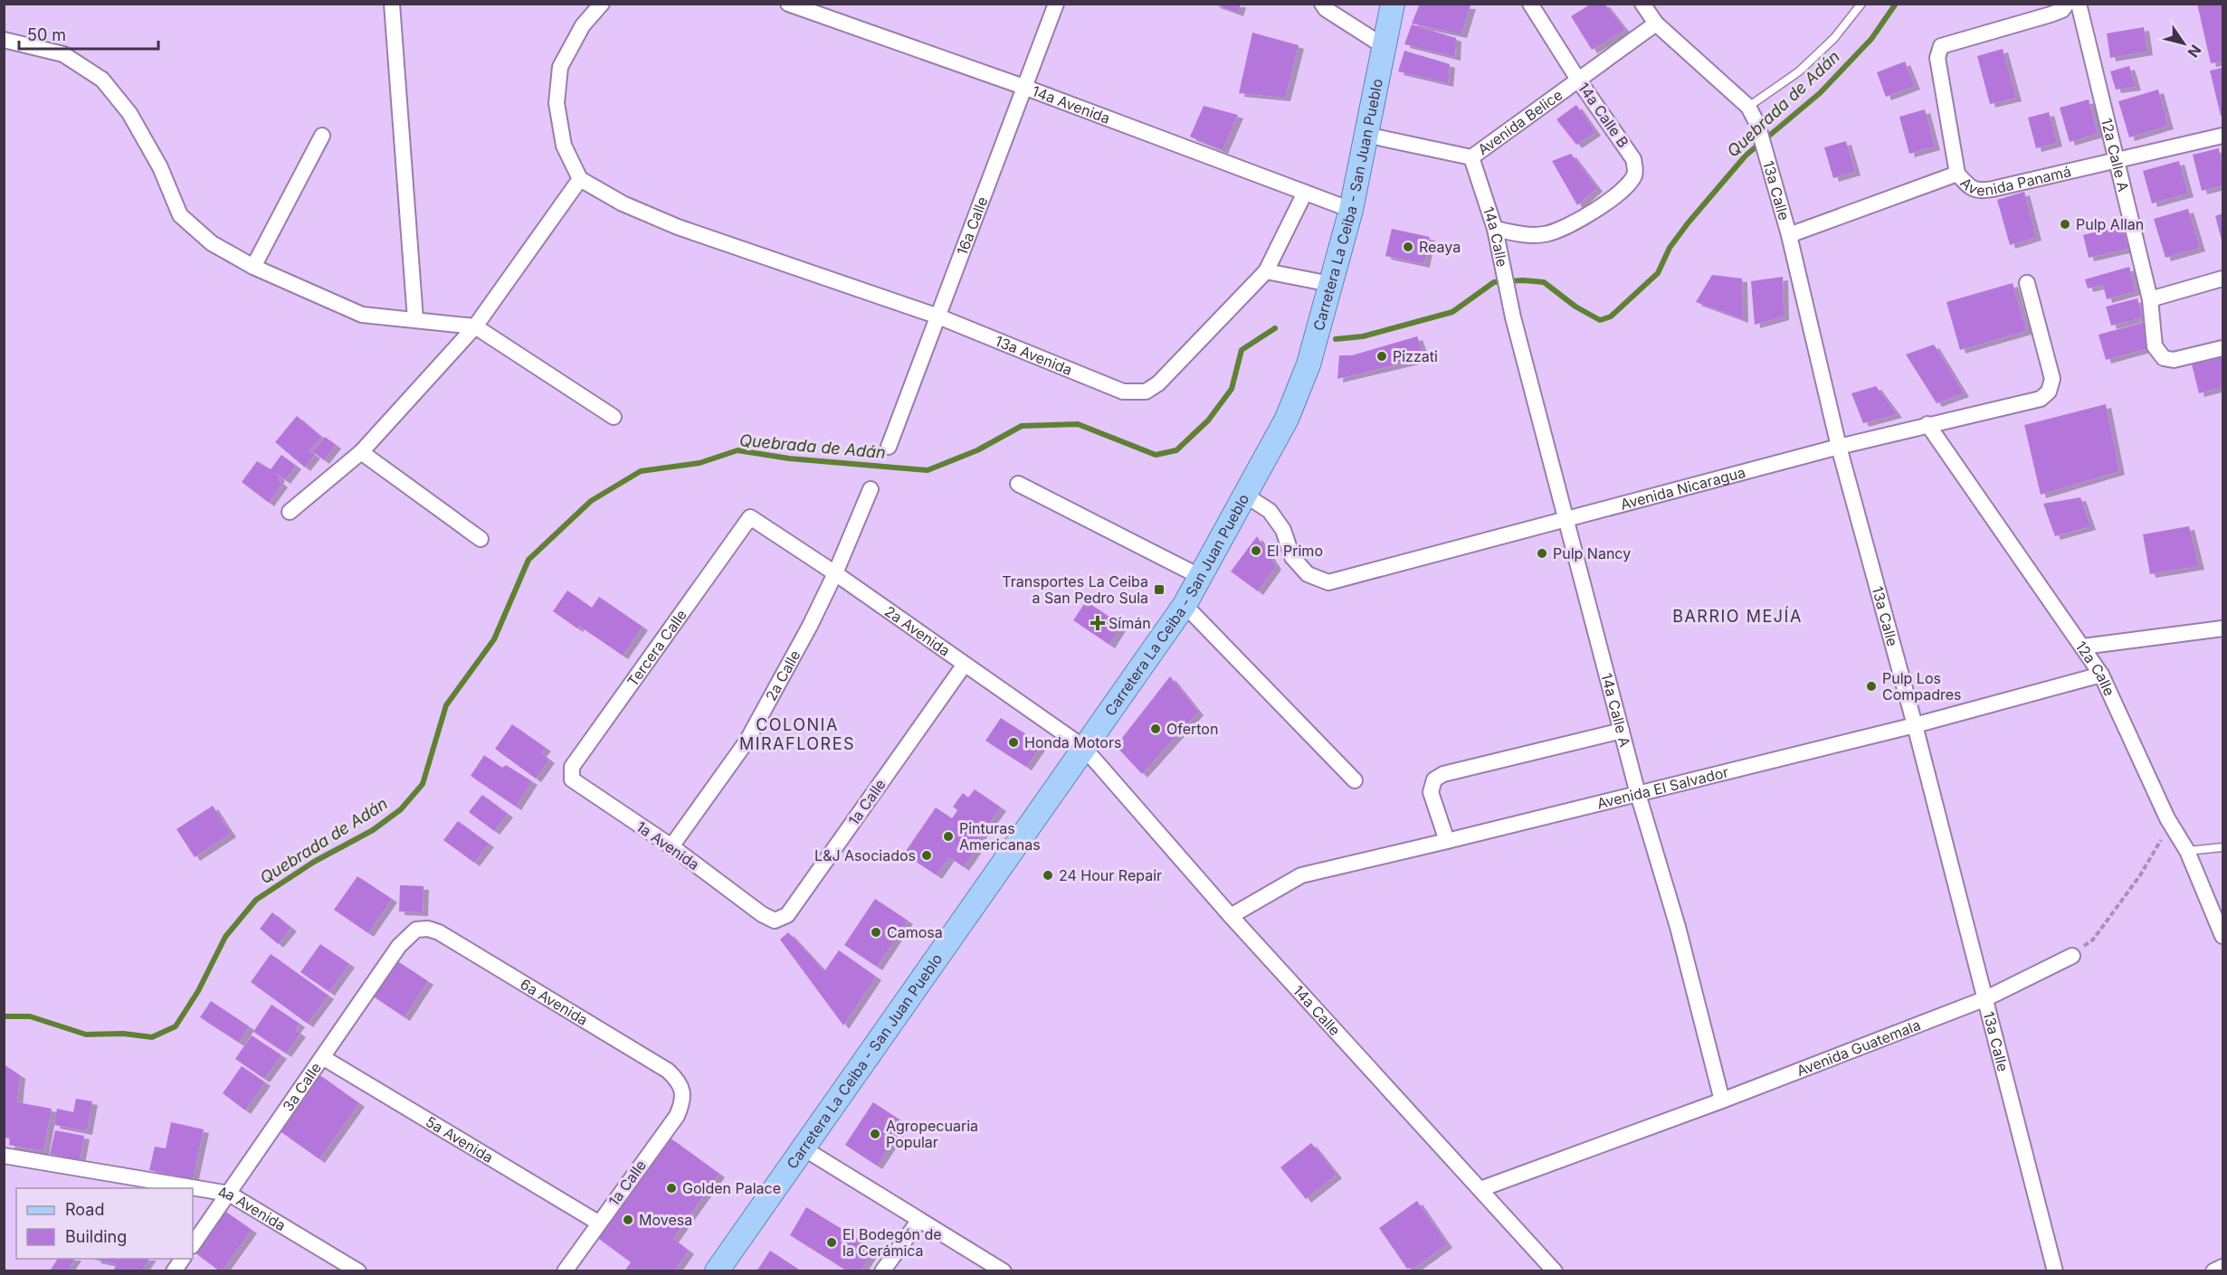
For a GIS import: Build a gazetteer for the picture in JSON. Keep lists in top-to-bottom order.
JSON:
{
  "streets": {
    "main road": ["Carretera La Ceiba - San Juan Pueblo"],
    "street": [
      "14a Avenida",
      "14a Calle B",
      "Avenida Belice",
      "12a Calle A",
      "Avenida Panamá",
      "13a Calle",
      "16a Calle",
      "14a Calle",
      "13a Avenida",
      "Avenida Nicaragua",
      "2a Avenida",
      "Tercera Calle",
      "12a Calle",
      "2a Calle",
      "14a Calle A",
      "Avenida El Salvador",
      "1a Calle",
      "1a Avenida",
      "6a Avenida",
      "Avenida Guatemala",
      "3a Calle",
      "5a Avenida",
      "4a Avenida"
    ]
  },
  "crossings": [
    ["14a Avenida", "Carretera La Ceiba - San Juan Pueblo"],
    ["14a Avenida", "16a Calle"],
    ["14a Avenida", "13a Avenida"],
    ["14a Calle B", "Avenida Belice"],
    ["14a Calle B", "14a Calle"],
    ["Avenida Belice", "13a Calle"],
    ["Avenida Belice", "Carretera La Ceiba - San Juan Pueblo"],
    ["Avenida Belice", "14a Calle"],
    ["12a Calle A", "Avenida Panamá"],
    ["Avenida Panamá", "13a Calle"],
    ["13a Calle", "Avenida Nicaragua"],
    ["13a Calle", "Avenida El Salvador"],
    ["13a Calle", "Avenida Guatemala"],
    ["Carretera La Ceiba - San Juan Pueblo", "14a Calle"],
    ["Carretera La Ceiba - San Juan Pueblo", "Avenida Nicaragua"],
    ["Carretera La Ceiba - San Juan Pueblo", "2a Avenida"],
    ["16a Calle", "13a Avenida"],
    ["14a Calle", "2a Avenida"],
    ["14a Calle", "14a Calle A"],
    ["14a Calle", "Avenida El Salvador"],
    ["14a Calle", "Avenida Guatemala"],
    ["Avenida Nicaragua", "12a Calle"],
    ["Avenida Nicaragua", "14a Calle A"],
    ["2a Avenida", "Tercera Calle"],
    ["2a Avenida", "2a Calle"],
    ["2a Avenida", "1a Calle"],
    ["Tercera Calle", "1a Avenida"],
    ["12a Calle", "Avenida El Salvador"],
    ["2a Calle", "1a Avenida"],
    ["14a Calle A", "Avenida El Salvador"],
    ["14a Calle A", "Avenida Guatemala"],
    ["1a Calle", "1a Avenida"],
    ["1a Calle", "6a Avenida"],
    ["1a Calle", "5a Avenida"],
    ["6a Avenida", "3a Calle"],
    ["3a Calle", "5a Avenida"],
    ["3a Calle", "4a Avenida"]
  ],
  "districts": ["BARRIO MEJÍA", "COLONIA MIRAFLORES"],
  "water": ["Quebrada de Adán"],
  "places": {
    "other": [
      "Pulp Allan",
      "Reaya",
      "Pizzati",
      "El Primo",
      "Pulp Nancy",
      "Pulp Los Compadres",
      "Oferton",
      "Honda Motors",
      "Pinturas Americanas",
      "L&J Asociados",
      "24 Hour Repair",
      "Camosa",
      "Agropecuaria Popular",
      "Golden Palace",
      "Movesa",
      "El Bodegón de la Cerámica"
    ],
    "transit": ["Transportes La Ceiba a San Pedro Sula"],
    "health": ["Símán"]
  },
  "legend": ["Road", "Building"],
  "scale_bar": "50 m",
  "north": "bottom right"
}
